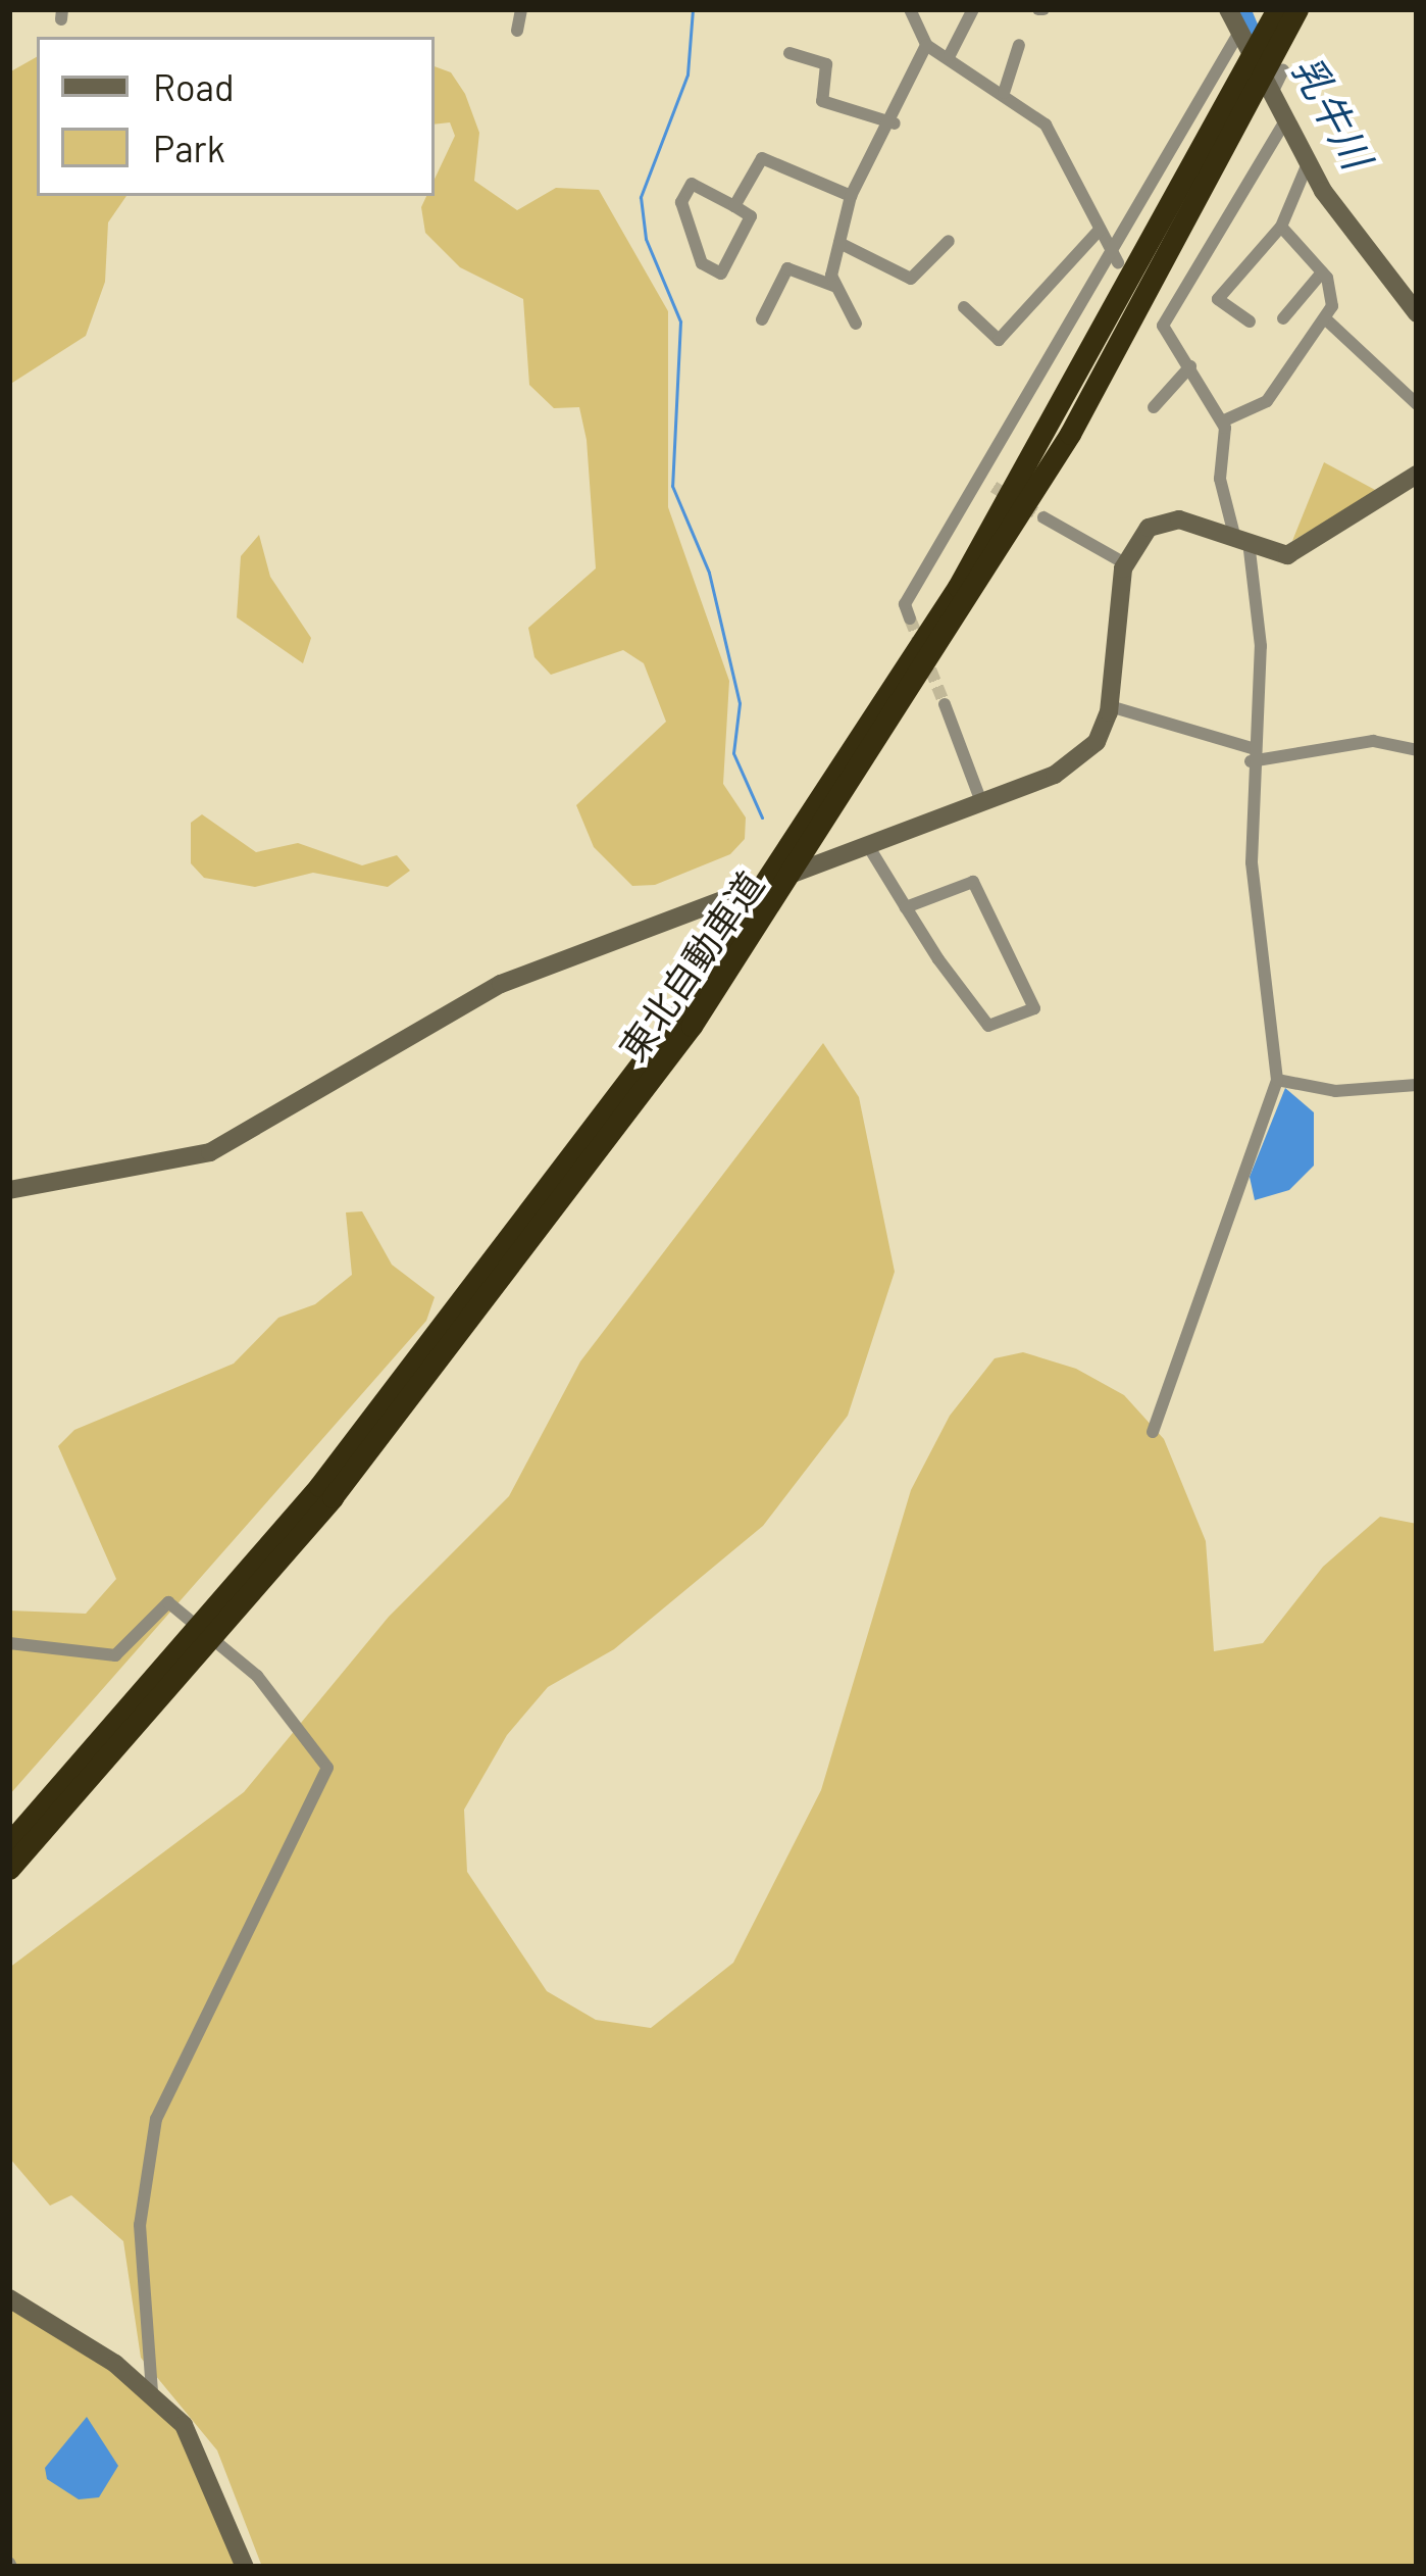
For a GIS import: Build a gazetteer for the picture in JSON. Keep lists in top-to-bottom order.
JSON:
{
  "streets": {
    "highway": ["東北自動車道"]
  },
  "water": ["乳牛川"],
  "legend": ["Road", "Park"]
}
